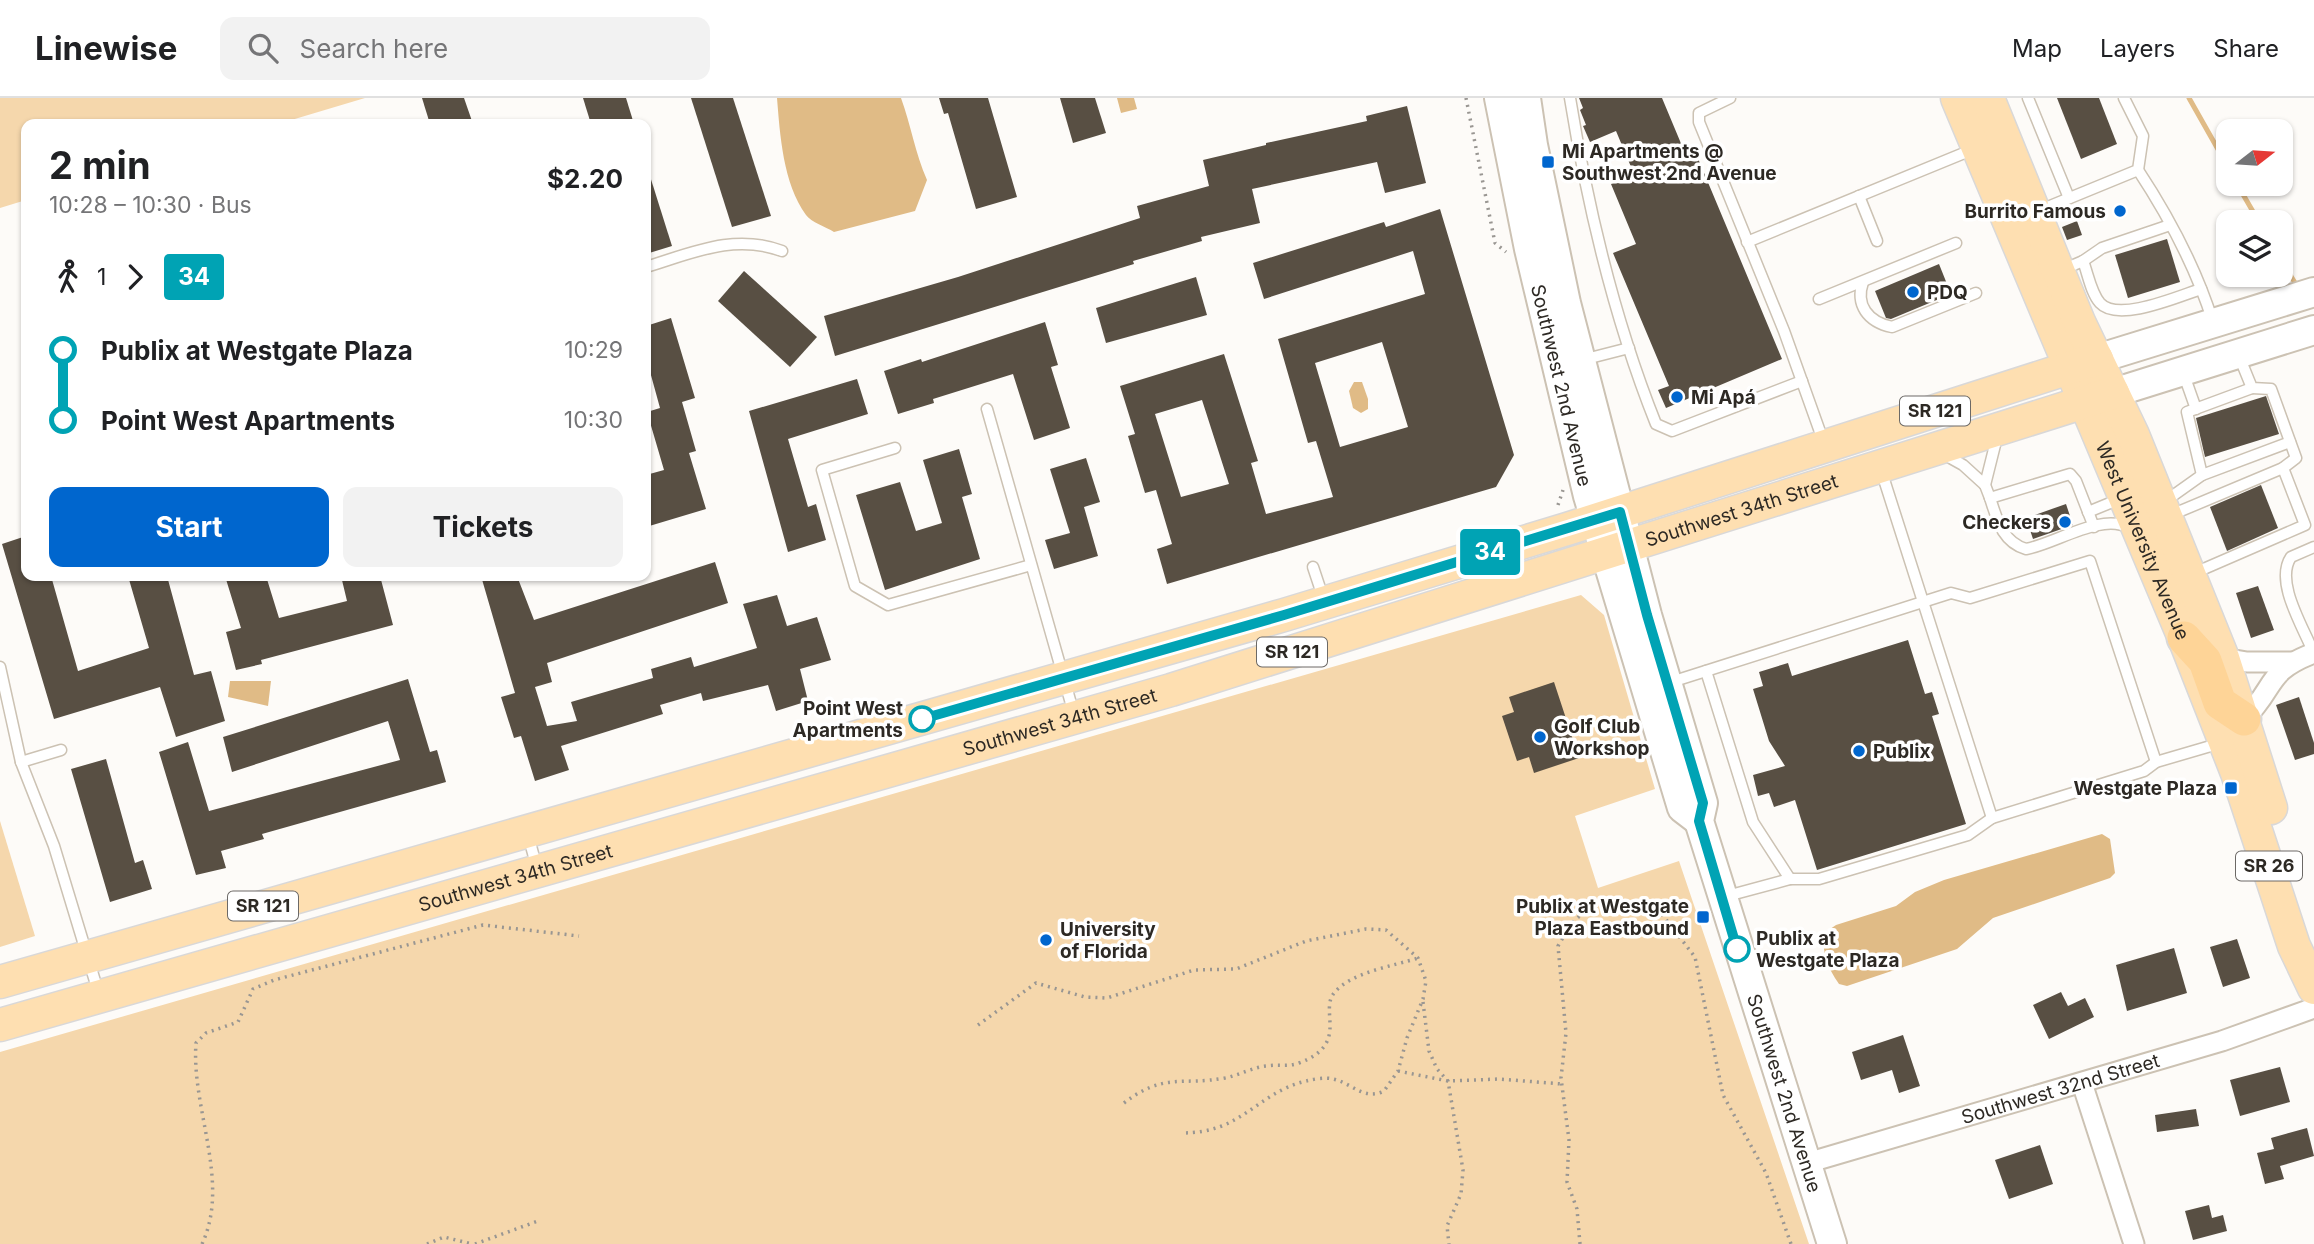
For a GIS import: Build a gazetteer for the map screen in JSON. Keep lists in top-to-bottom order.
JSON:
{
  "streets": {
    "main road": [
      "Southwest 2nd Avenue",
      "SR 121",
      "Southwest 34th Street",
      "West University Avenue",
      "SR 26"
    ],
    "street": ["Southwest 32nd Street"]
  },
  "crossings": [
    ["Southwest 2nd Avenue", "Southwest 34th Street"],
    ["Southwest 2nd Avenue", "Southwest 32nd Street"],
    ["SR 121", "Southwest 34th Street"],
    ["SR 121", "West University Avenue"],
    ["Southwest 34th Street", "West University Avenue"]
  ],
  "places": {
    "transit": ["Mi Apartments @ Southwest 2nd Avenue", "Westgate Plaza", "Publix at Westgate Plaza Eastbound"],
    "other": [
      "Burrito Famous",
      "PDQ",
      "Mi Apá",
      "Checkers",
      "Point West Apartments",
      "Golf Club Workshop",
      "Publix",
      "University of Florida",
      "Publix at Westgate Plaza"
    ]
  },
  "lines": ["bus line 34"],
  "north": "right",
  "page": {
    "header": "Linewise",
    "search": "Search here",
    "nav": ["Map", "Layers", "Share"],
    "on_map": "34",
    "heading": ["2 min", "10:28 – 10:30 · Bus", "$2.20"],
    "legs": ["1", "34"],
    "list": [
      {
        "name": "Publix at Westgate Plaza",
        "value": "10:29"
      },
      {
        "name": "Point West Apartments",
        "value": "10:30"
      }
    ],
    "buttons": ["Start", "Tickets"]
  }
}
